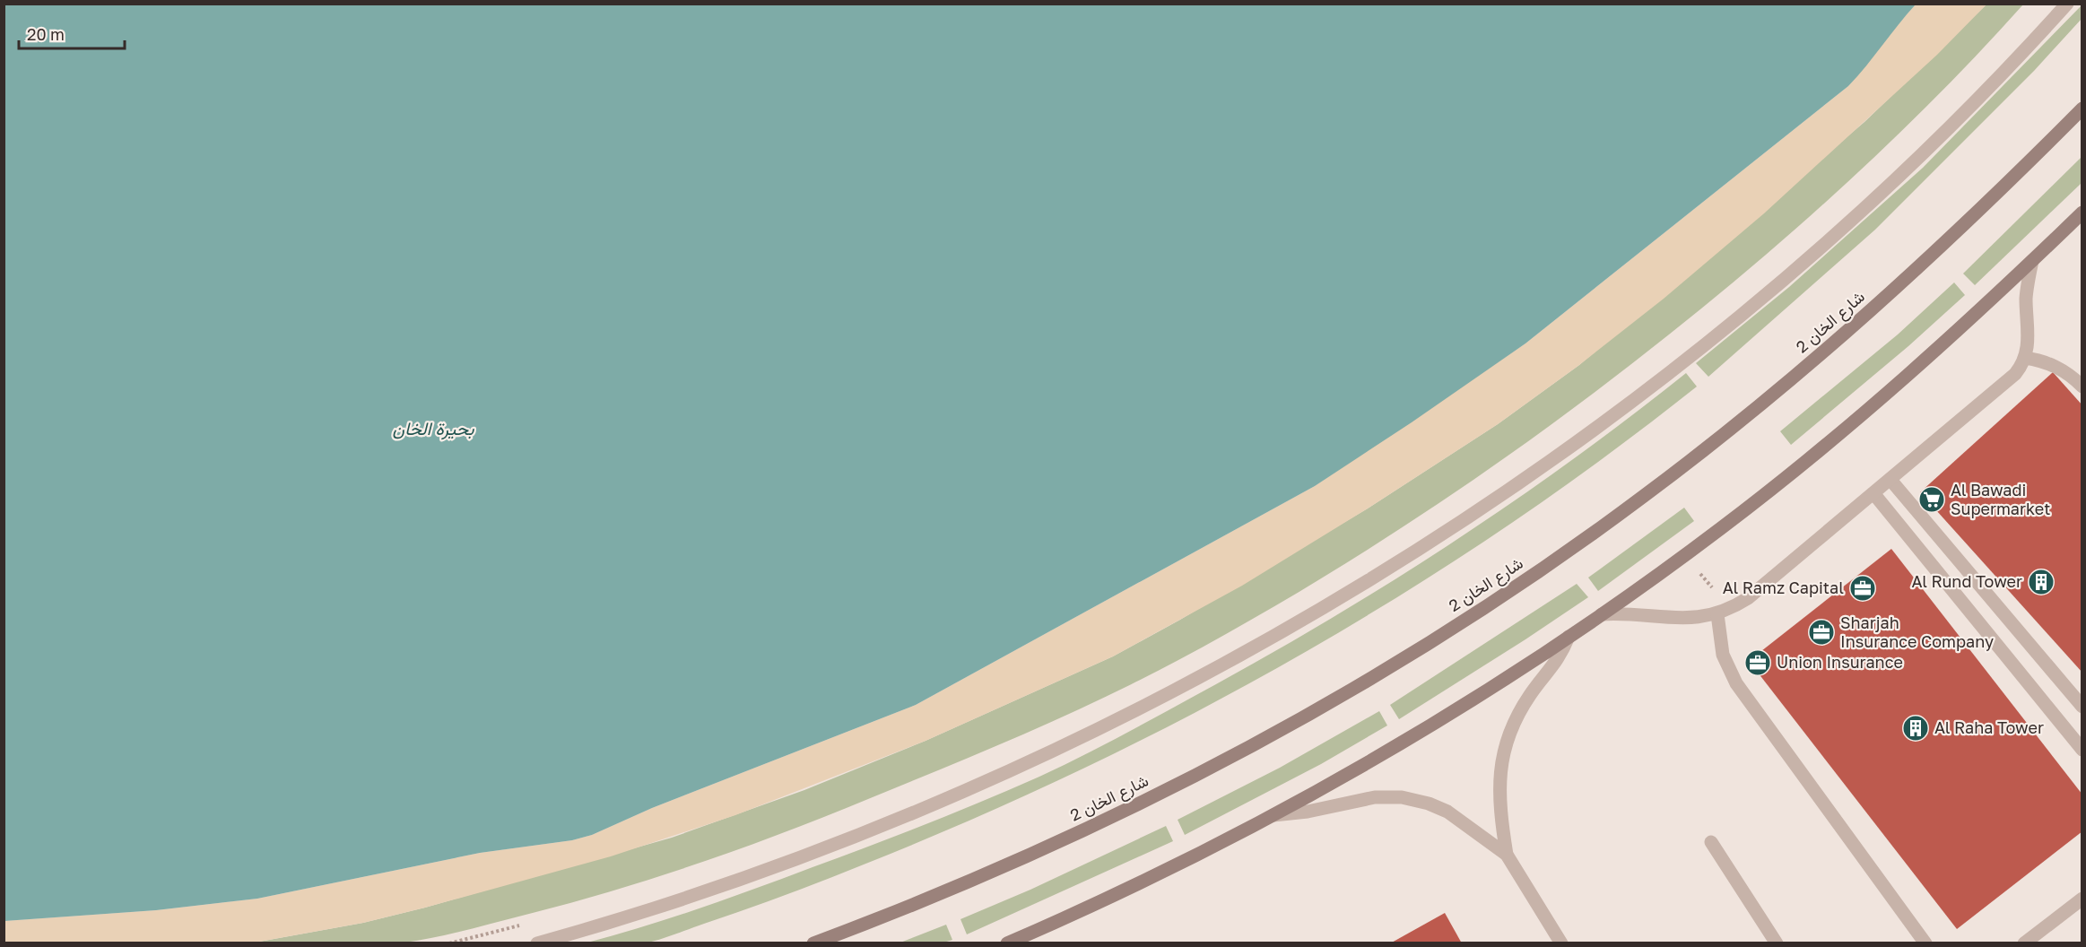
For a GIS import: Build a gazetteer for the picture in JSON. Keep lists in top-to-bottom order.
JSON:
{
  "streets": {
    "main road": ["شارع الخان 2"]
  },
  "water": ["بحيرة الخان"],
  "places": {
    "supermarket": ["Al Bawadi Supermarket"],
    "building": ["Al Rund Tower", "Al Raha Tower"],
    "office": ["Al Ramz Capital", "Sharjah Insurance Company", "Union Insurance"]
  },
  "scale_bar": "20 m"
}
